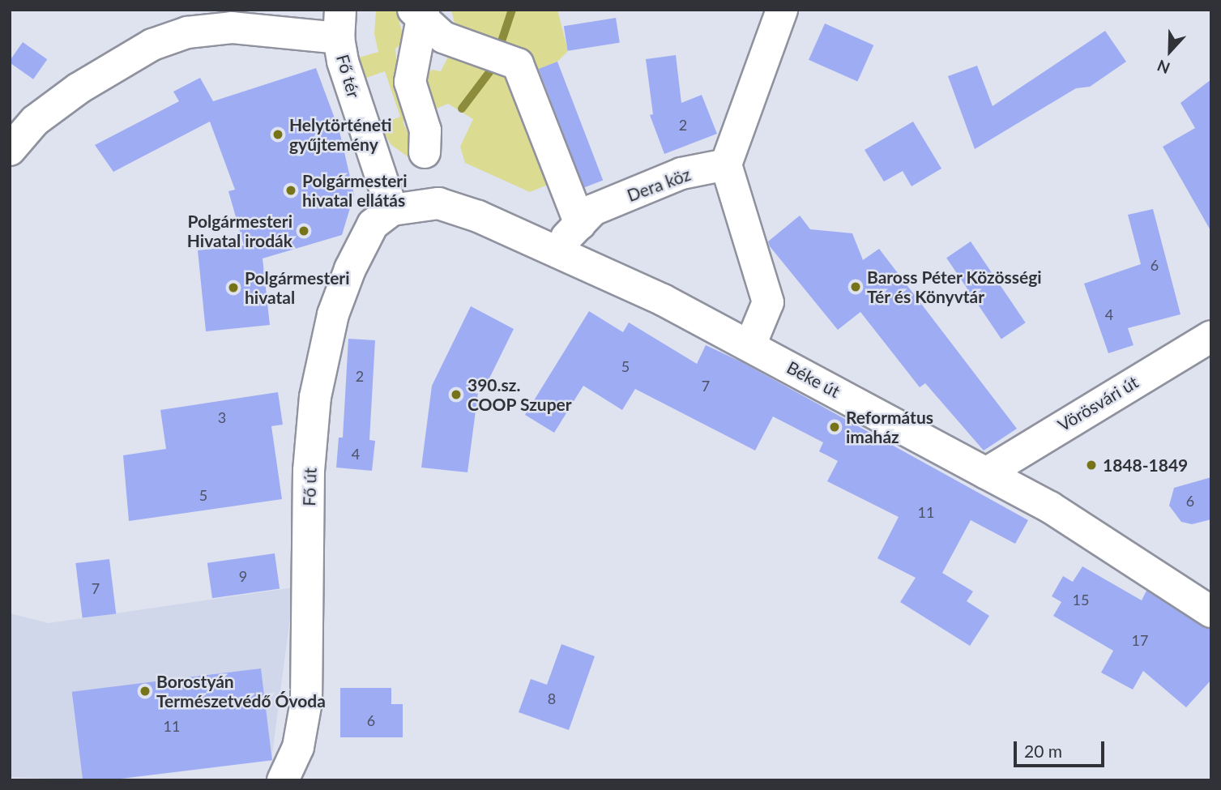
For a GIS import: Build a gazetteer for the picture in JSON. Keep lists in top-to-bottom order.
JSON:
{
  "streets": {
    "street": [
      "Fő tér",
      "Dera köz",
      "Béke út",
      "Vörösvári út",
      "Fő út"
    ]
  },
  "crossings": [
    ["Fő tér", "Béke út"],
    ["Fő tér", "Fő út"],
    ["Béke út", "Vörösvári út"],
    ["Béke út", "Fő út"]
  ],
  "places": [
    "Helytörténeti gyűjtemény",
    "Polgármesteri hivatal ellátás",
    "Polgármesteri Hivatal irodák",
    "Baross Péter Közösségi Tér és Könyvtár",
    "Polgármesteri hivatal",
    "390.sz. COOP Szuper",
    "Református imaház",
    "1848-1849",
    "Borostyán Természetvédő Óvoda"
  ],
  "house_numbers": [
    "2",
    "6",
    "4",
    "5",
    "2",
    "7",
    "3",
    "4",
    "5",
    "6",
    "11",
    "9",
    "7",
    "15",
    "17",
    "8",
    "6",
    "11"
  ],
  "scale_bar": "20 m",
  "north": "bottom"
}
